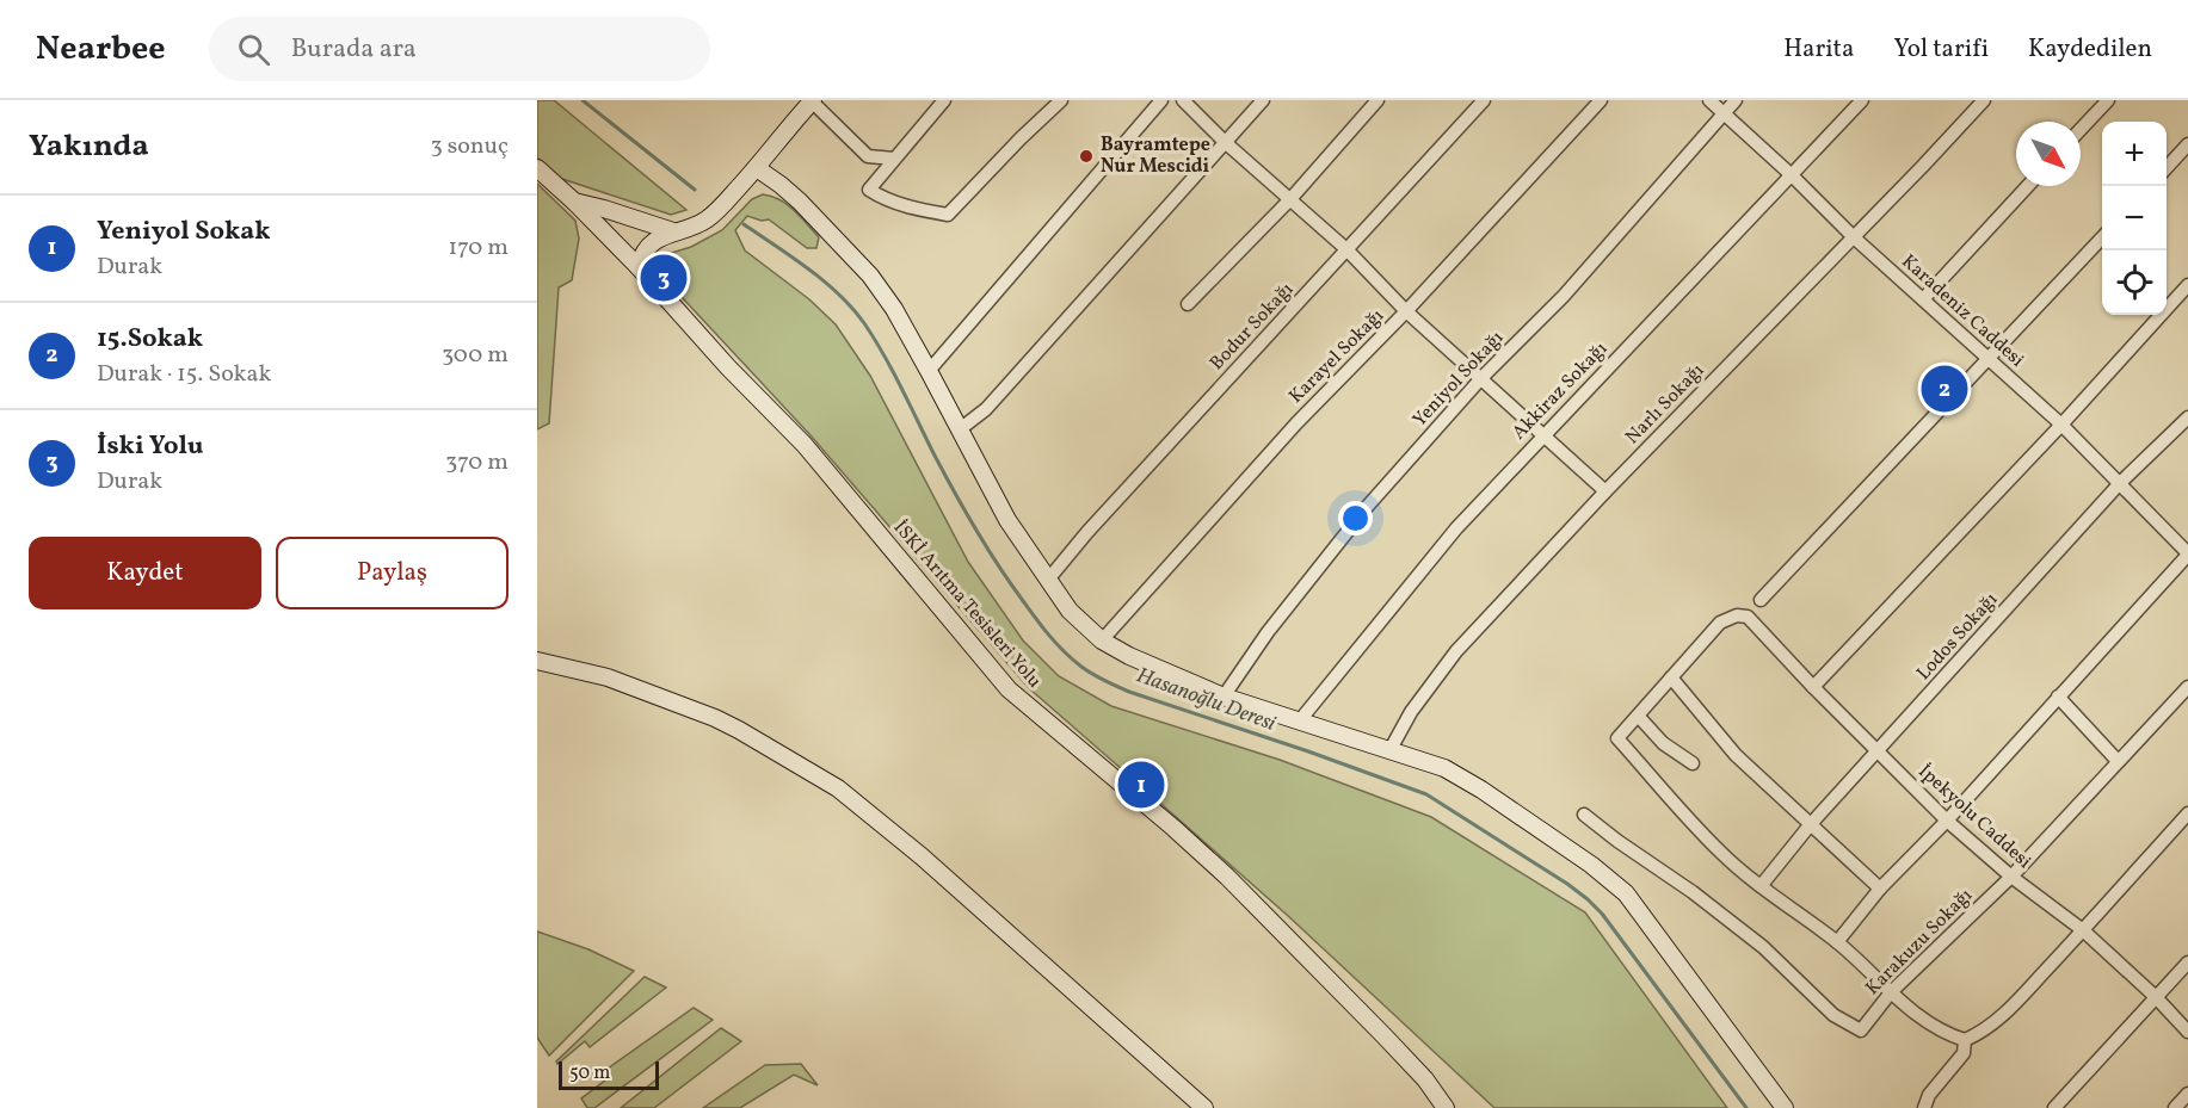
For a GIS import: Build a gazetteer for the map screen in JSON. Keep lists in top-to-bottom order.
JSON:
{
  "streets": {
    "street": [
      "Karadeniz Caddesi",
      "Bodur Sokağı",
      "Karayel Sokağı",
      "Yeniyol Sokağı",
      "Akkiraz Sokağı",
      "Narlı Sokağı",
      "İSKİ Arıtma Tesisleri Yolu",
      "Lodos Sokağı",
      "İpekyolu Caddesi",
      "Karakuzu Sokağı"
    ]
  },
  "crossings": [
    ["Karadeniz Caddesi", "Yeniyol Sokağı"],
    ["Karadeniz Caddesi", "Akkiraz Sokağı"],
    ["Karadeniz Caddesi", "Narlı Sokağı"],
    ["Karadeniz Caddesi", "Lodos Sokağı"],
    ["Lodos Sokağı", "İpekyolu Caddesi"],
    ["İpekyolu Caddesi", "Karakuzu Sokağı"]
  ],
  "water": ["Hasanoğlu Deresi"],
  "places": ["Bayramtepe Nur Mescidi"],
  "scale_bar": "50 m",
  "north": "bottom right",
  "page": {
    "header": "Nearbee",
    "search": "Burada ara",
    "nav": ["Harita", "Yol tarifi", "Kaydedilen"],
    "heading": ["Yakında", "3 sonuç"],
    "map_buttons": ["+", "−"],
    "list": [
      {
        "mark": "1",
        "name": "Yeniyol Sokak",
        "note": "Durak",
        "value": "170 m"
      },
      {
        "mark": "2",
        "name": "15.Sokak",
        "note": "Durak · 15. Sokak",
        "value": "300 m"
      },
      {
        "mark": "3",
        "name": "İski Yolu",
        "note": "Durak",
        "value": "370 m"
      }
    ],
    "pins": ["3", "2", "1"],
    "buttons": ["Kaydet", "Paylaş"],
    "scale": "50 m"
  }
}
